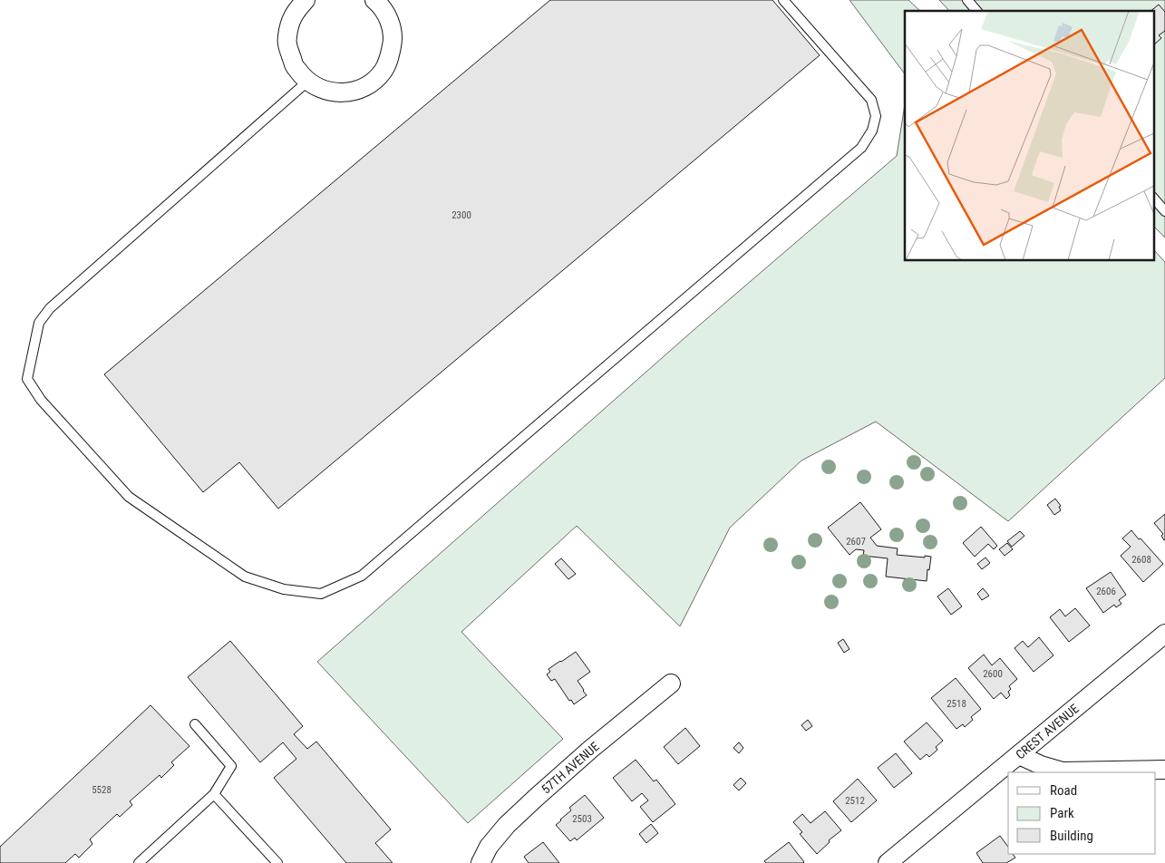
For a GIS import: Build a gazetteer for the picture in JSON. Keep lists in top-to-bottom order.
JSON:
{
  "streets": {
    "street": ["CREST AVENUE", "57TH AVENUE"]
  },
  "house_numbers": [
    "2300",
    "2607",
    "2608",
    "2606",
    "2600",
    "2518",
    "5528",
    "2512",
    "2503"
  ],
  "legend": ["Road", "Park", "Building"]
}
